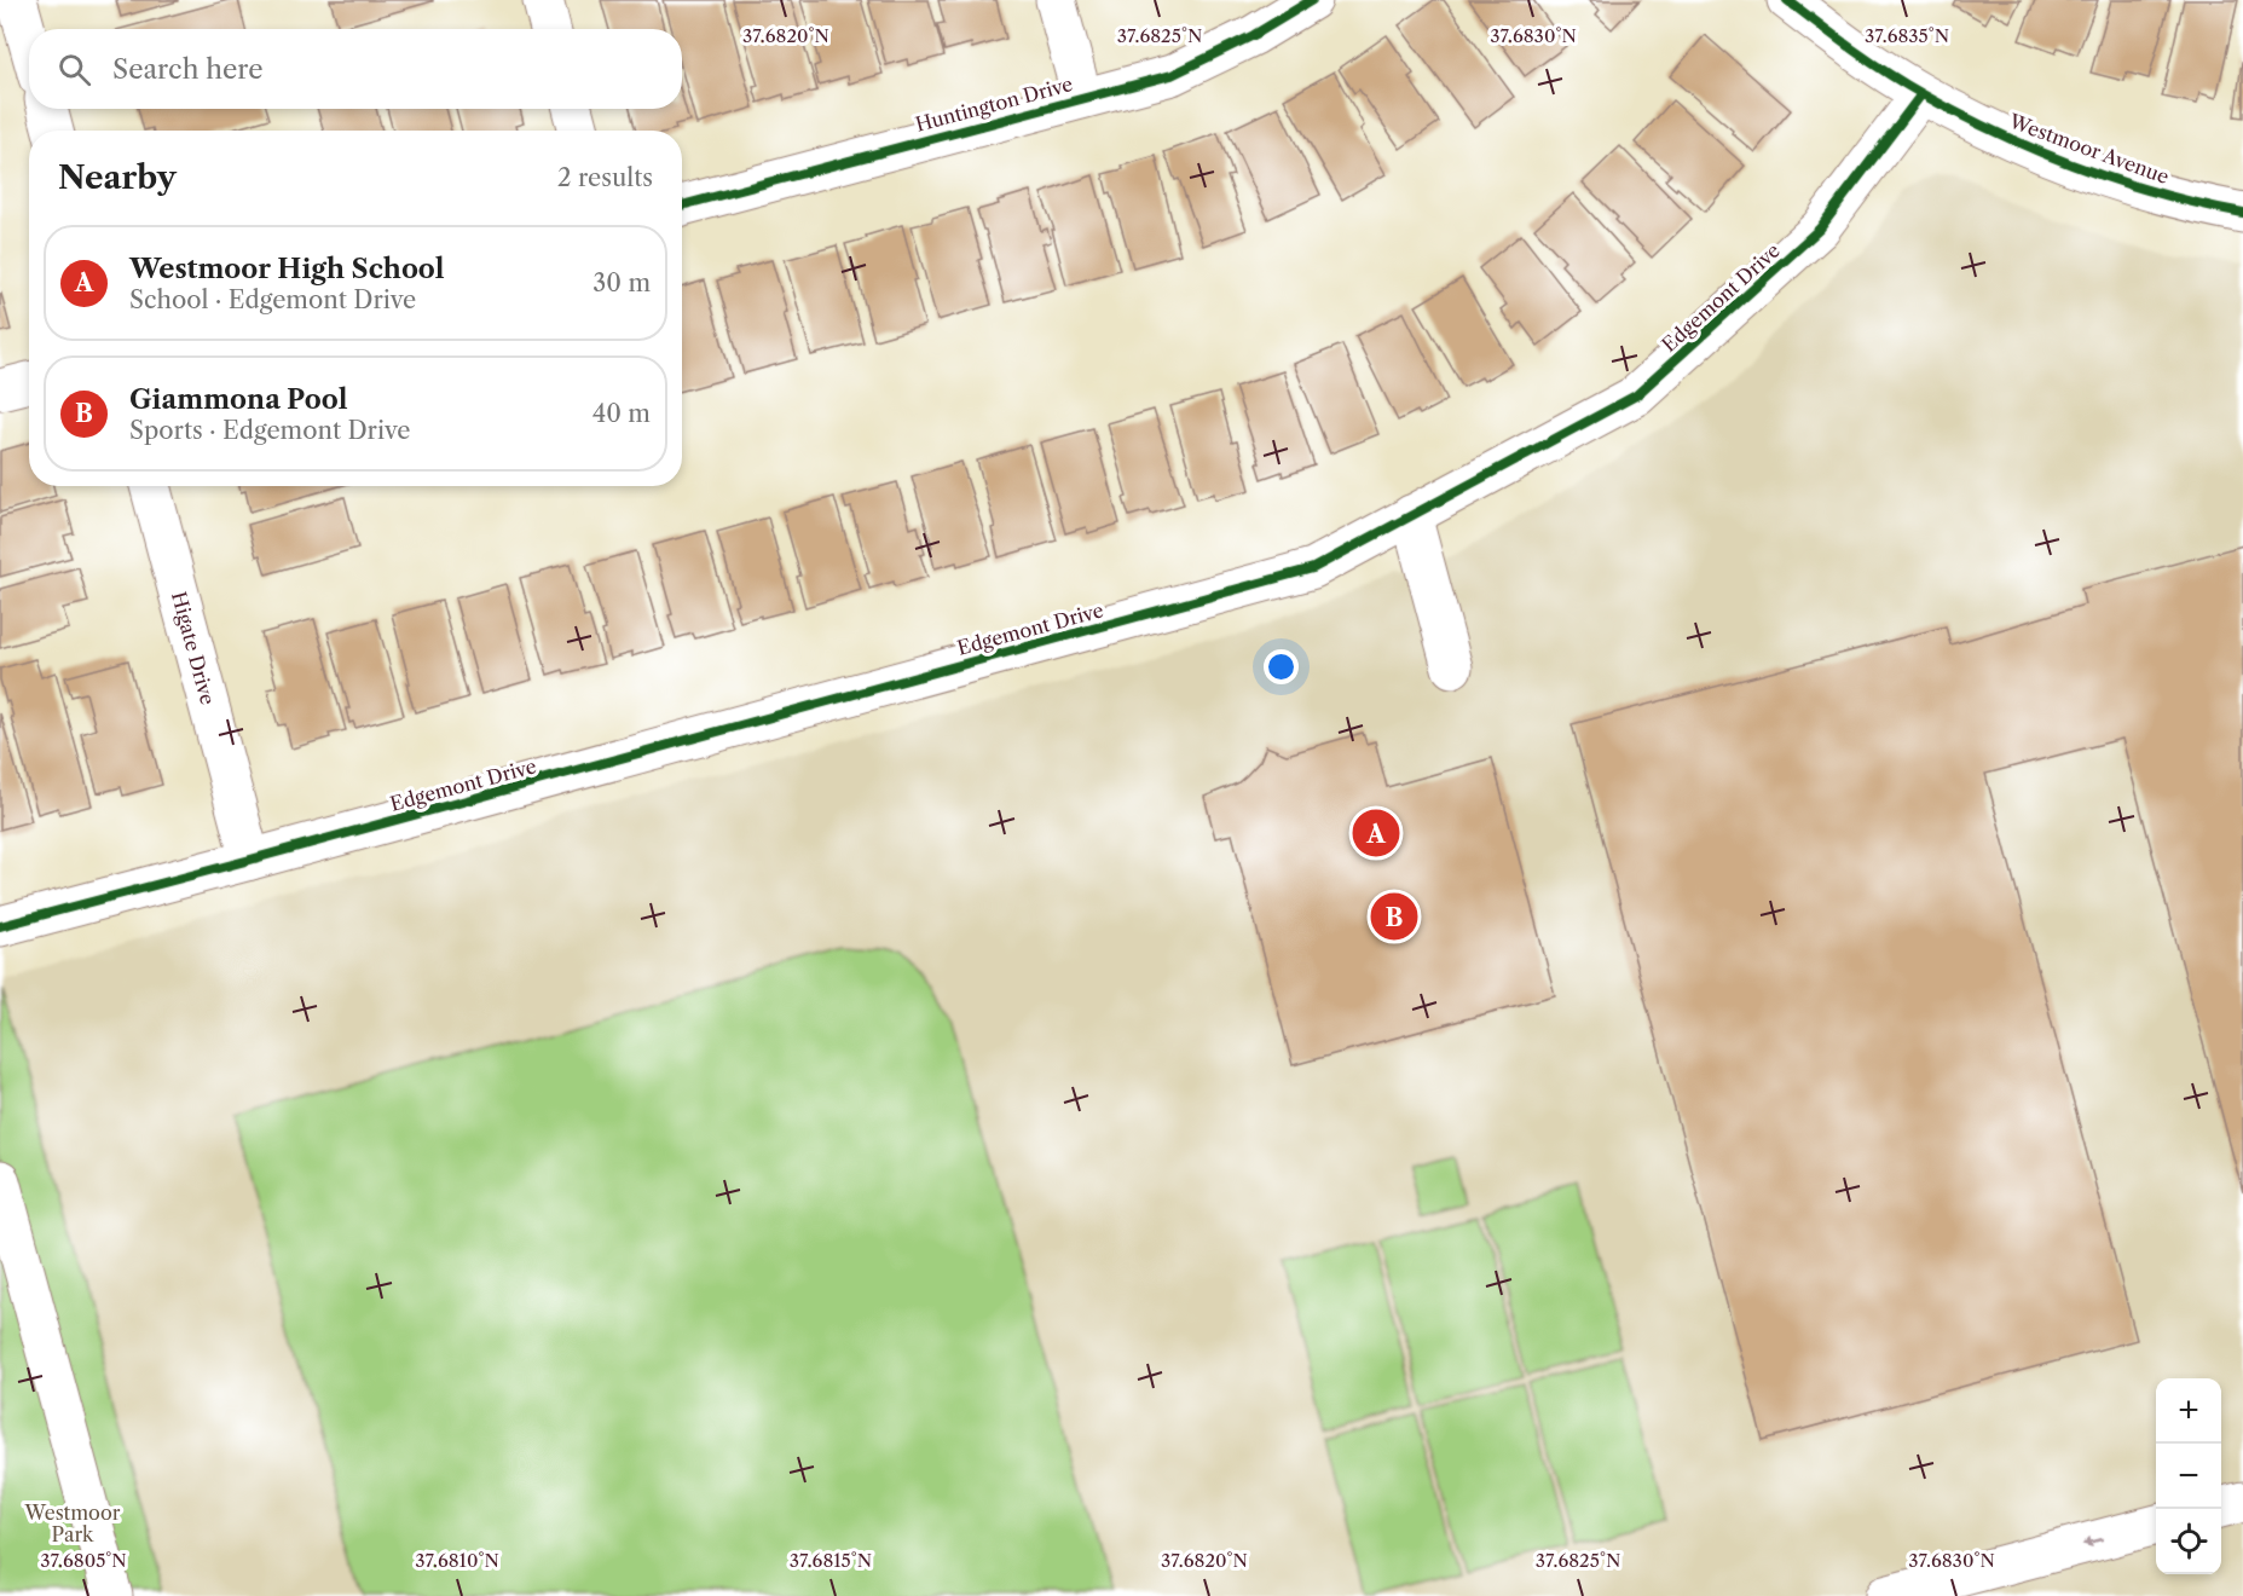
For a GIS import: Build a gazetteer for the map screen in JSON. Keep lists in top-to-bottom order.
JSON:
{
  "streets": {
    "street": [
      "Huntington Drive",
      "Westmoor Avenue",
      "Edgemont Drive",
      "Higate Drive"
    ]
  },
  "crossings": [
    ["Westmoor Avenue", "Edgemont Drive"],
    ["Edgemont Drive", "Higate Drive"]
  ],
  "parks": ["Westmoor Park"],
  "page": {
    "search": "Search here",
    "heading": ["Nearby", "2 results"],
    "list": [
      {
        "mark": "A",
        "name": "Westmoor High School",
        "note": "School · Edgemont Drive",
        "value": "30 m"
      },
      {
        "mark": "B",
        "name": "Giammona Pool",
        "note": "Sports · Edgemont Drive",
        "value": "40 m"
      }
    ],
    "pins": ["A", "B"],
    "map_buttons": ["+", "−"]
  },
  "coordinates": [
    "37.6820°N",
    "37.6825°N",
    "37.6830°N",
    "37.6835°N",
    "37.6805°N",
    "37.6810°N",
    "37.6815°N"
  ]
}
